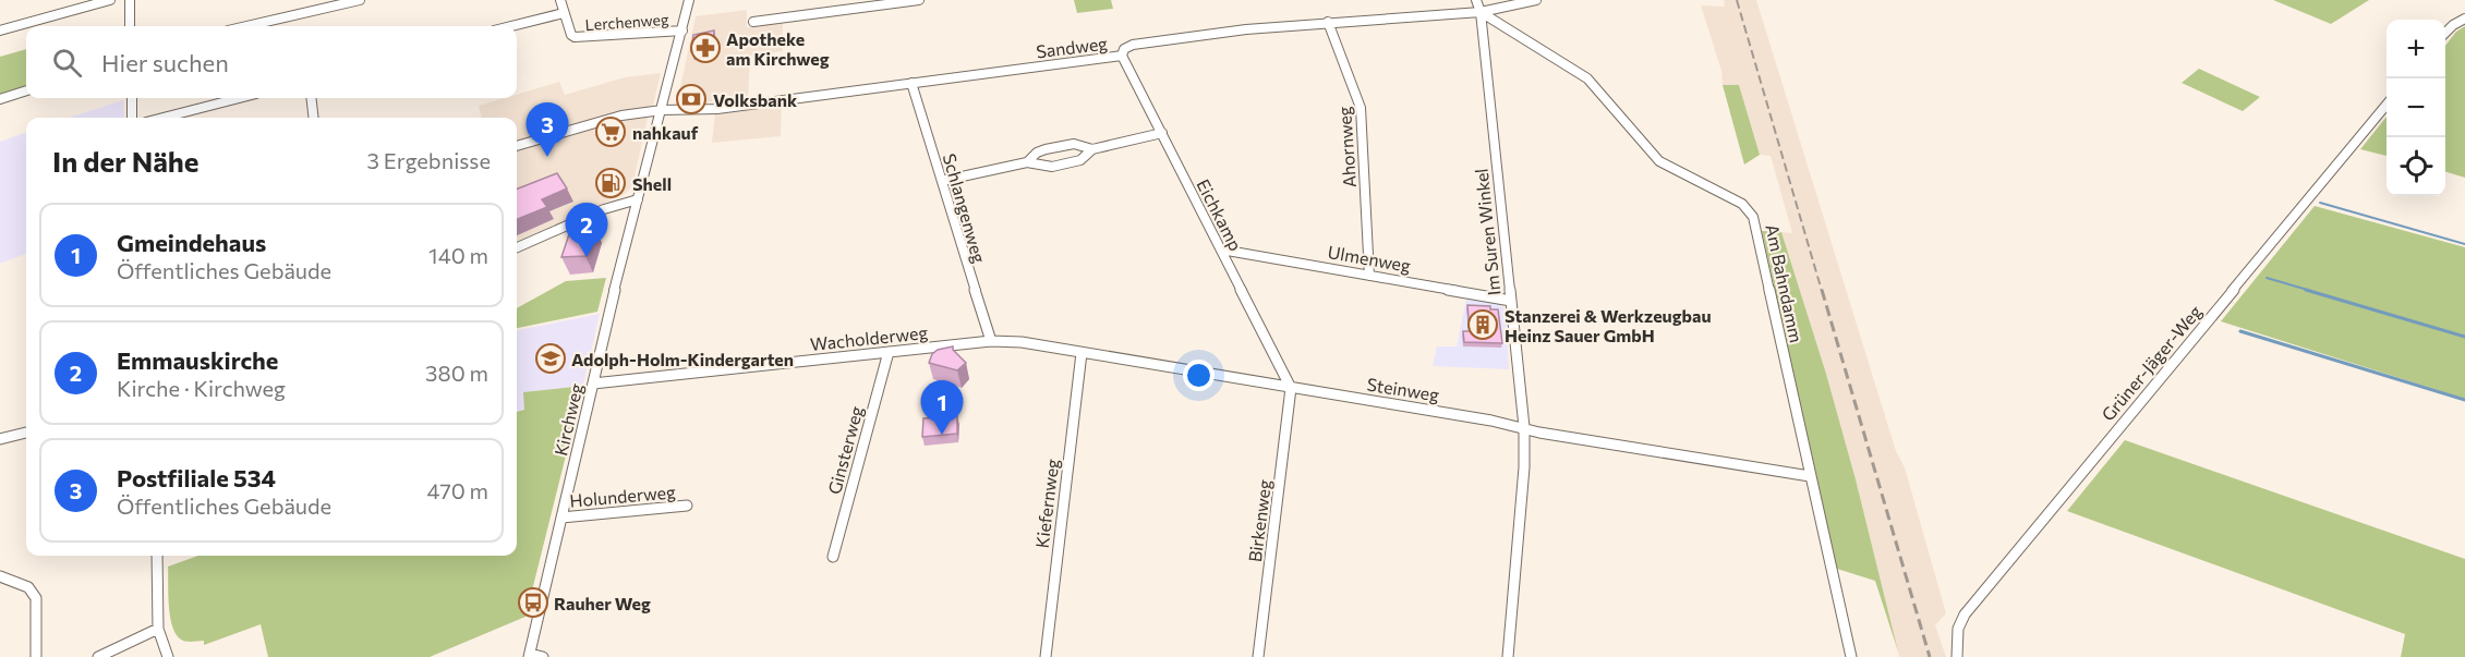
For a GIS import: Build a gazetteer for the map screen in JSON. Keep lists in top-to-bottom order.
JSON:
{
  "streets": {
    "street": [
      "Lerchenweg",
      "Sandweg",
      "Ahornweg",
      "Schlangenweg",
      "Eichkamp",
      "Im Suren Winkel",
      "Ulmenweg",
      "Am Bahndamm",
      "Wacholderweg",
      "Grüner-Jäger-Weg",
      "Steinweg",
      "Kirchweg",
      "Ginsterweg",
      "Holunderweg",
      "Kiefernweg",
      "Birkenweg"
    ]
  },
  "crossings": [
    ["Lerchenweg", "Kirchweg"],
    ["Sandweg", "Ahornweg"],
    ["Sandweg", "Schlangenweg"],
    ["Sandweg", "Eichkamp"],
    ["Sandweg", "Im Suren Winkel"],
    ["Sandweg", "Am Bahndamm"],
    ["Sandweg", "Kirchweg"],
    ["Ahornweg", "Ulmenweg"],
    ["Schlangenweg", "Wacholderweg"],
    ["Schlangenweg", "Steinweg"],
    ["Eichkamp", "Ulmenweg"],
    ["Eichkamp", "Steinweg"],
    ["Eichkamp", "Birkenweg"],
    ["Im Suren Winkel", "Ulmenweg"],
    ["Im Suren Winkel", "Am Bahndamm"],
    ["Im Suren Winkel", "Steinweg"],
    ["Am Bahndamm", "Steinweg"],
    ["Wacholderweg", "Steinweg"],
    ["Wacholderweg", "Kirchweg"],
    ["Wacholderweg", "Ginsterweg"],
    ["Steinweg", "Kiefernweg"],
    ["Steinweg", "Birkenweg"],
    ["Kirchweg", "Holunderweg"]
  ],
  "places": {
    "pharmacy": ["Apotheke am Kirchweg"],
    "bank": ["Volksbank"],
    "supermarket": ["nahkauf"],
    "fuel station": ["Shell"],
    "building": ["Stanzerei & Werkzeugbau Heinz Sauer GmbH"],
    "school or university": ["Adolph-Holm-Kindergarten"],
    "bus stop": ["Rauher Weg"]
  },
  "page": {
    "map_buttons": ["+", "−"],
    "search": "Hier suchen",
    "pins": ["3", "2", "1"],
    "heading": ["In der Nähe", "3 Ergebnisse"],
    "list": [
      {
        "mark": "1",
        "name": "Gmeindehaus",
        "note": "Öffentliches Gebäude",
        "value": "140 m"
      },
      {
        "mark": "2",
        "name": "Emmauskirche",
        "note": "Kirche · Kirchweg",
        "value": "380 m"
      },
      {
        "mark": "3",
        "name": "Postfiliale 534",
        "note": "Öffentliches Gebäude",
        "value": "470 m"
      }
    ]
  }
}
